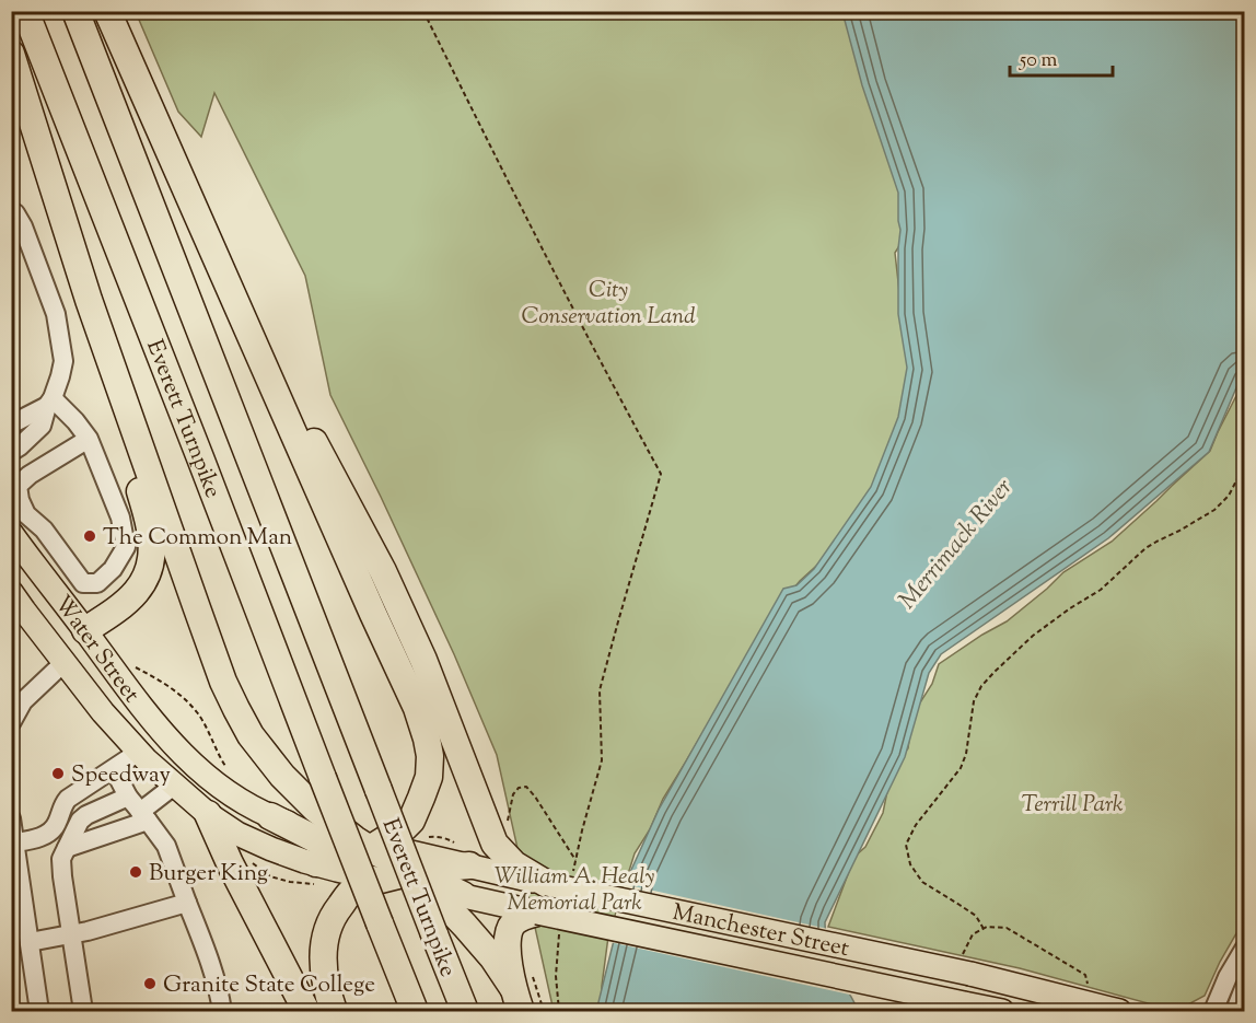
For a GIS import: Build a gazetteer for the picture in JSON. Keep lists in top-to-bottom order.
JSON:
{
  "streets": {
    "highway": ["Everett Turnpike"],
    "main road": ["Water Street", "Manchester Street"]
  },
  "water": ["Merrimack River"],
  "parks": ["City Conservation Land", "Terrill Park", "William A. Healy Memorial Park"],
  "places": [
    "The Common Man",
    "Speedway",
    "Burger King",
    "Granite State College"
  ],
  "scale_bar": "50 m"
}
